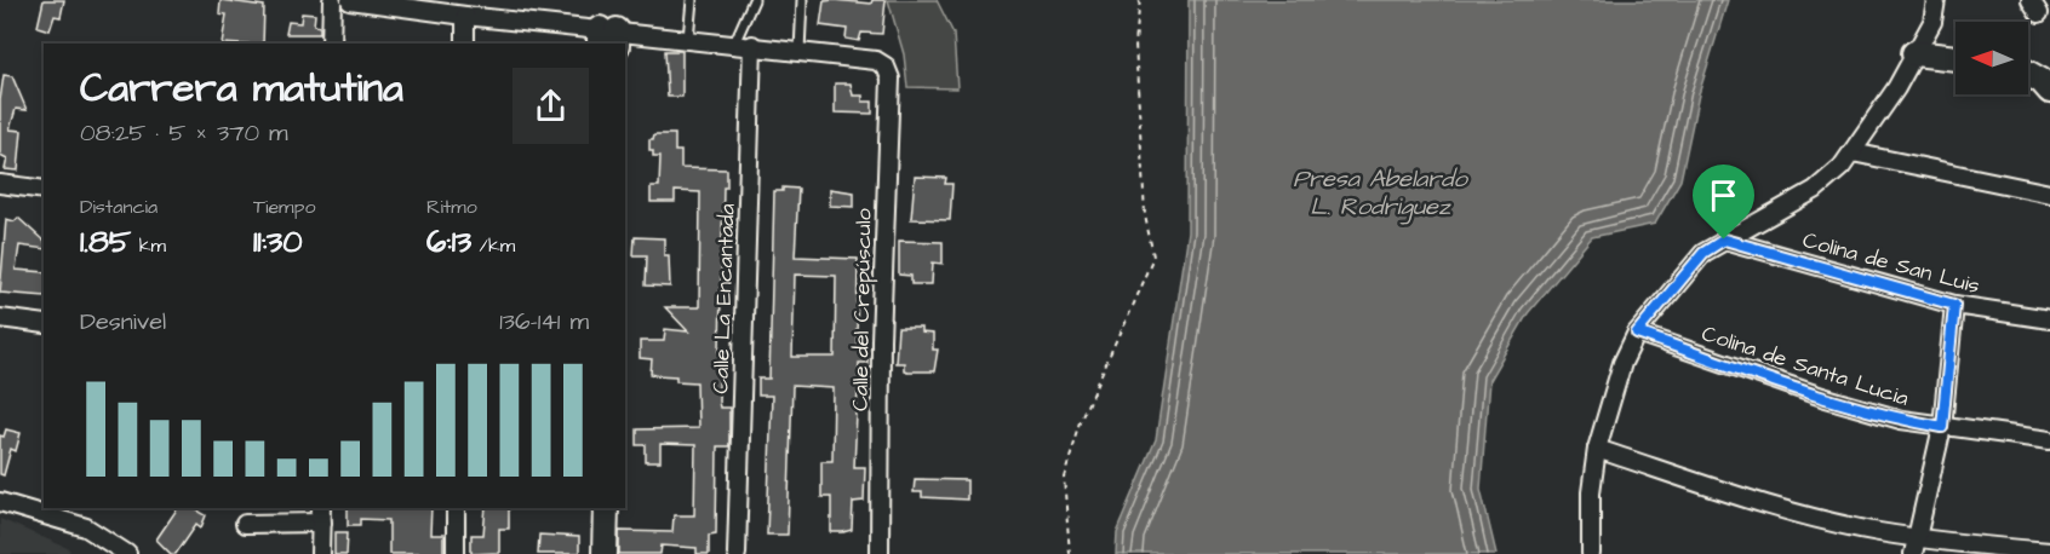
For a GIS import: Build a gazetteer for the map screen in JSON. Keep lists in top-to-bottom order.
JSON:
{
  "streets": {
    "street": [
      "Colina de San Luis",
      "Calle La Encantada",
      "Calle del Crepúsculo",
      "Colina de Santa Lucia"
    ]
  },
  "water": ["Presa Abelardo L. Rodriguez"],
  "north": "left",
  "page": {
    "heading": ["Carrera matutina", "08:25 · 5 × 370 m"],
    "stats": [
      ["Distancia", "1.85 km"],
      ["Tiempo", "11:30"],
      ["Ritmo", "6:13 /km"]
    ],
    "chart": ["Desnivel", "136–141 m"]
  }
}
